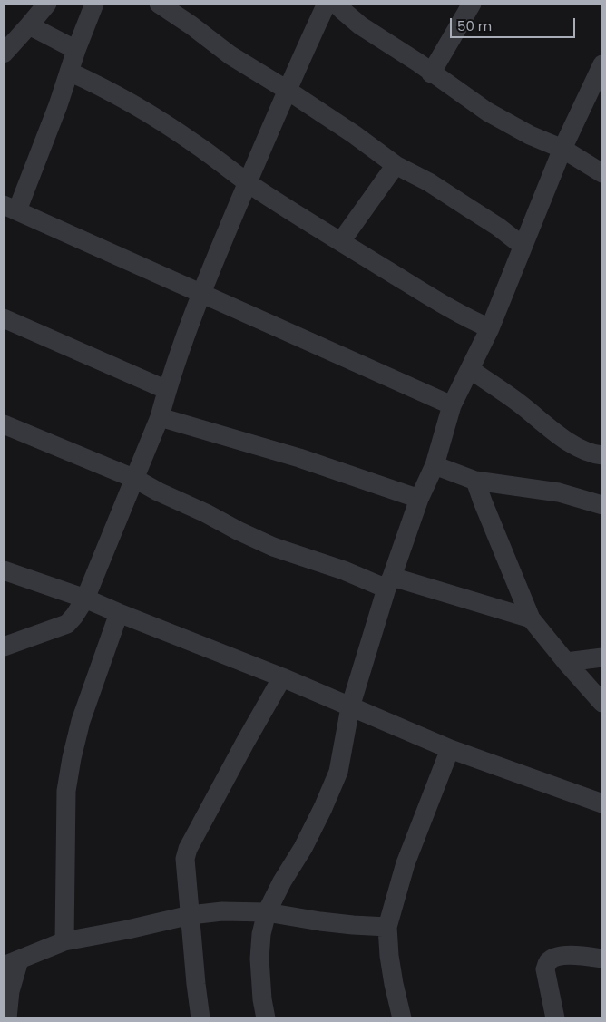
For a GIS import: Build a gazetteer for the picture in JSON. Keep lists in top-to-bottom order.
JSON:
{
  "scale_bar": "50 m"
}
